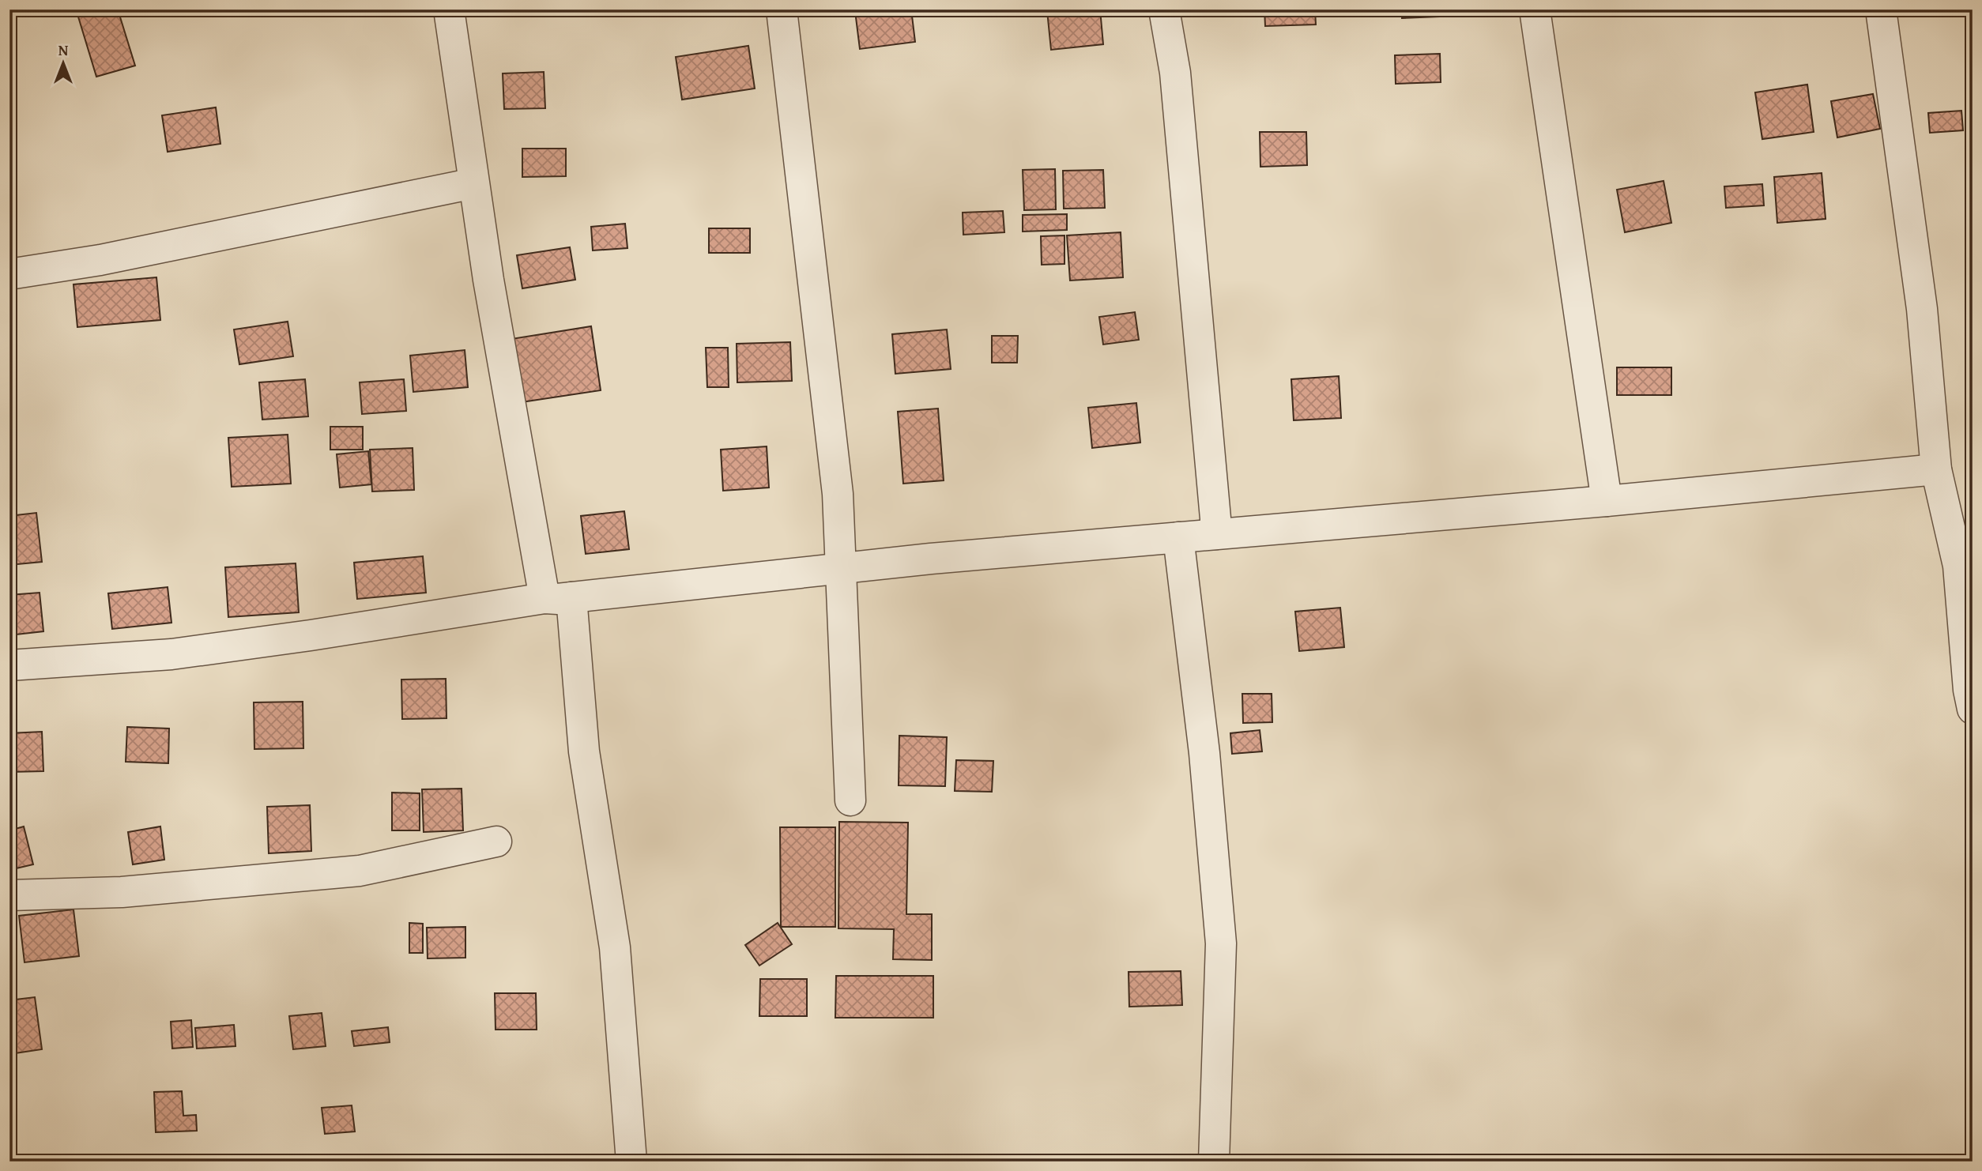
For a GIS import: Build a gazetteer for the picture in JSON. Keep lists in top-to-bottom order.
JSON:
{
  "north": "top"
}
